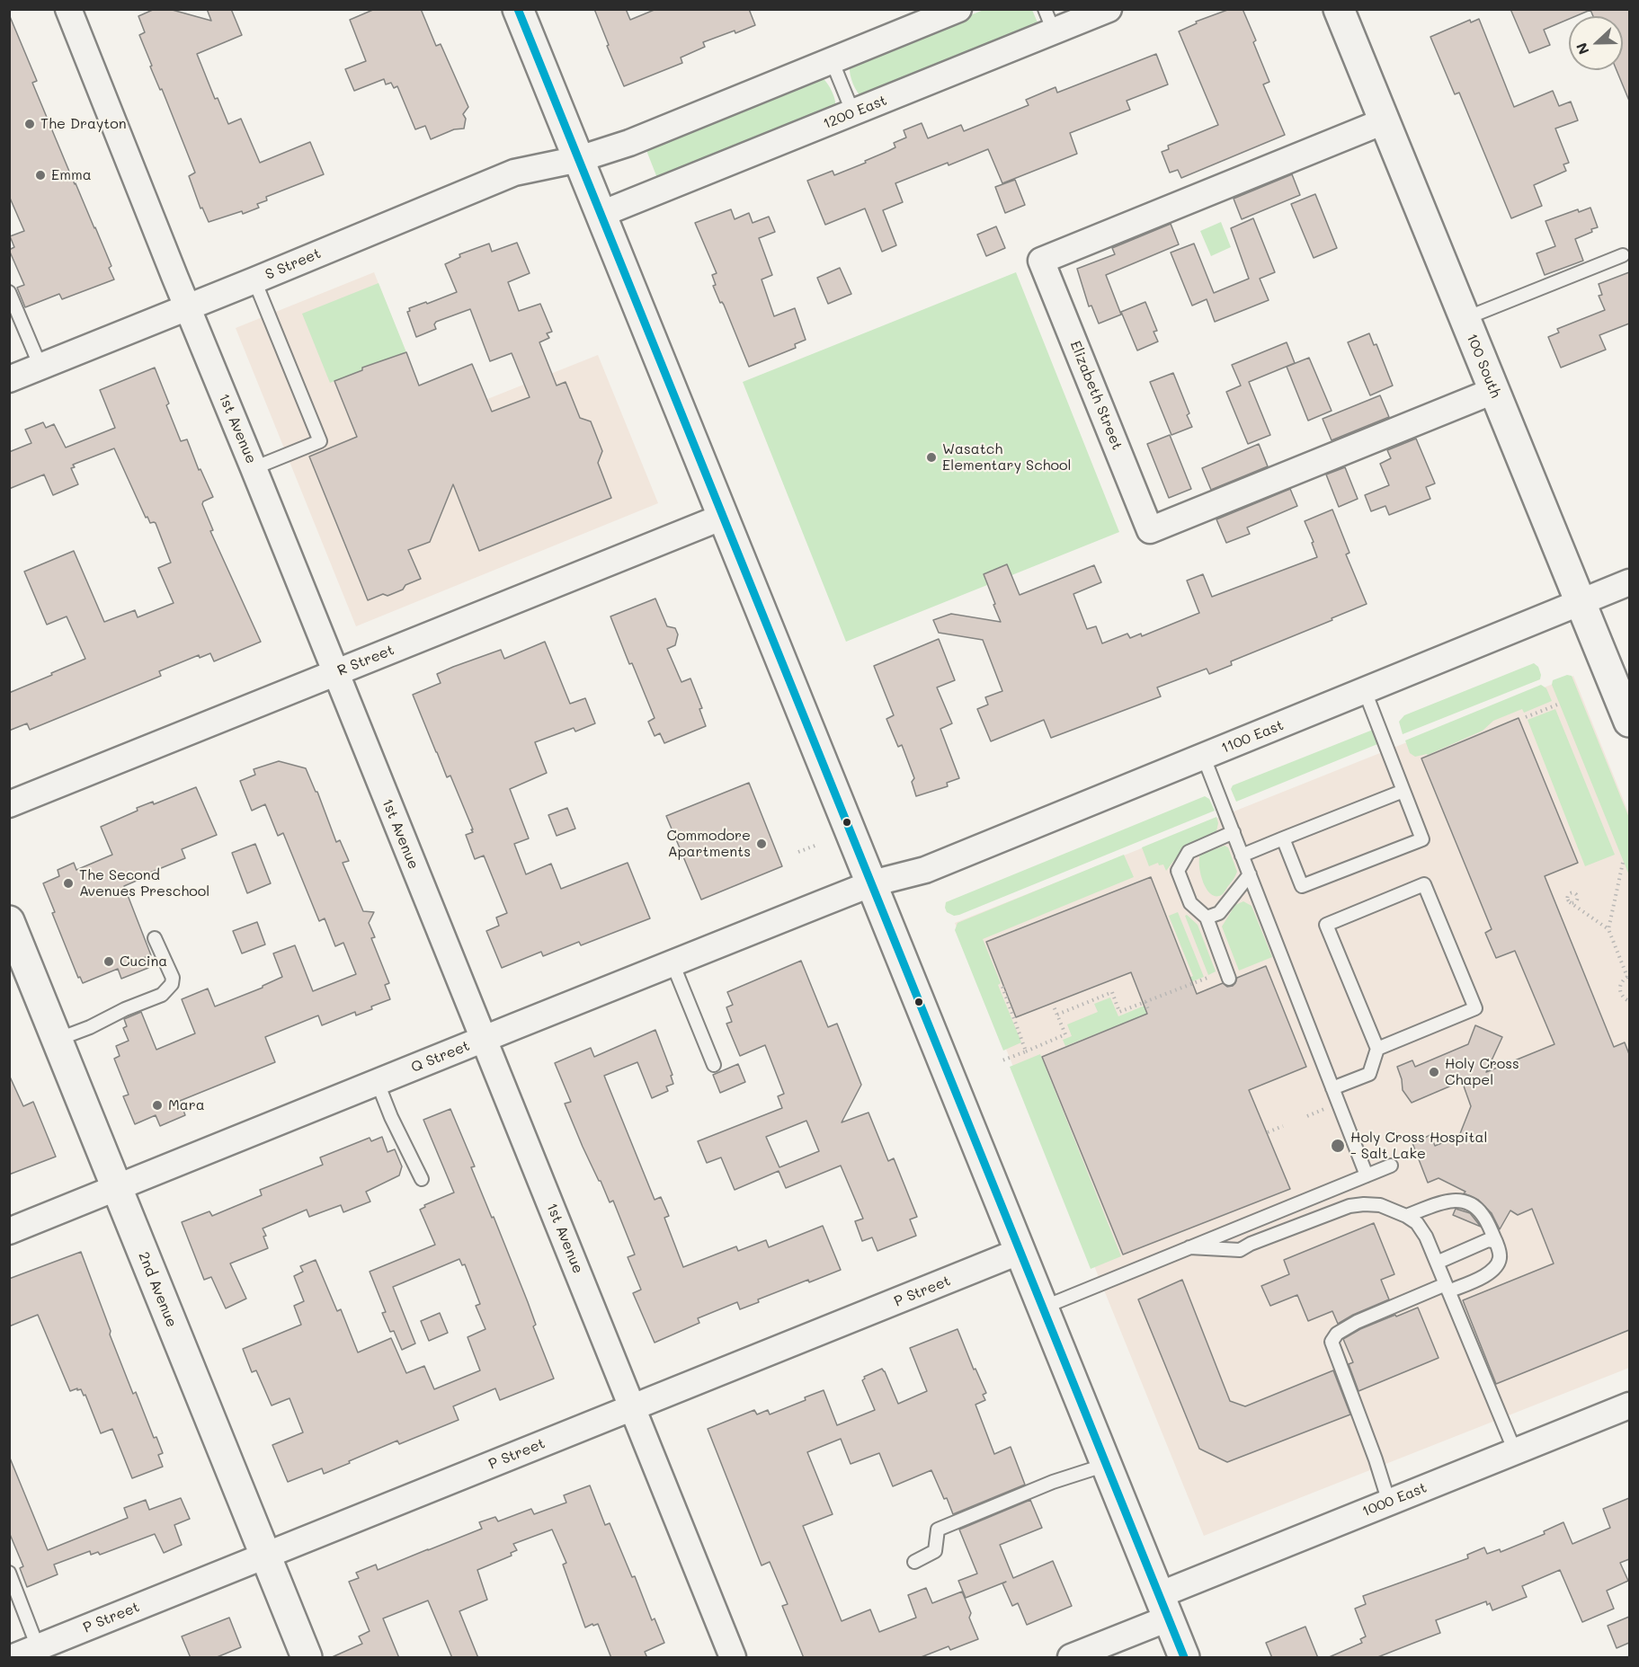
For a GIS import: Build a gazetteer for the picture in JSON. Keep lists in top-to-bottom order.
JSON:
{
  "streets": {
    "main road": ["100 South", "2nd Avenue"],
    "street": [
      "1200 East",
      "S Street",
      "Elizabeth Street",
      "1st Avenue",
      "R Street",
      "1100 East",
      "Q Street",
      "P Street",
      "1000 East"
    ]
  },
  "crossings": [
    ["S Street", "1st Avenue"],
    ["100 South", "Elizabeth Street"],
    ["100 South", "1100 East"],
    ["1st Avenue", "R Street"],
    ["1st Avenue", "Q Street"],
    ["1st Avenue", "P Street"],
    ["1100 East", "Q Street"],
    ["Q Street", "2nd Avenue"],
    ["2nd Avenue", "P Street"]
  ],
  "places": [
    "The Drayton",
    "Emma",
    "Wasatch Elementary School",
    "Commodore Apartments",
    "The Second Avenues Preschool",
    "Cucina",
    "Holy Cross Chapel",
    "Mara",
    "Holy Cross Hospital - Salt Lake"
  ],
  "north": "left"
}
